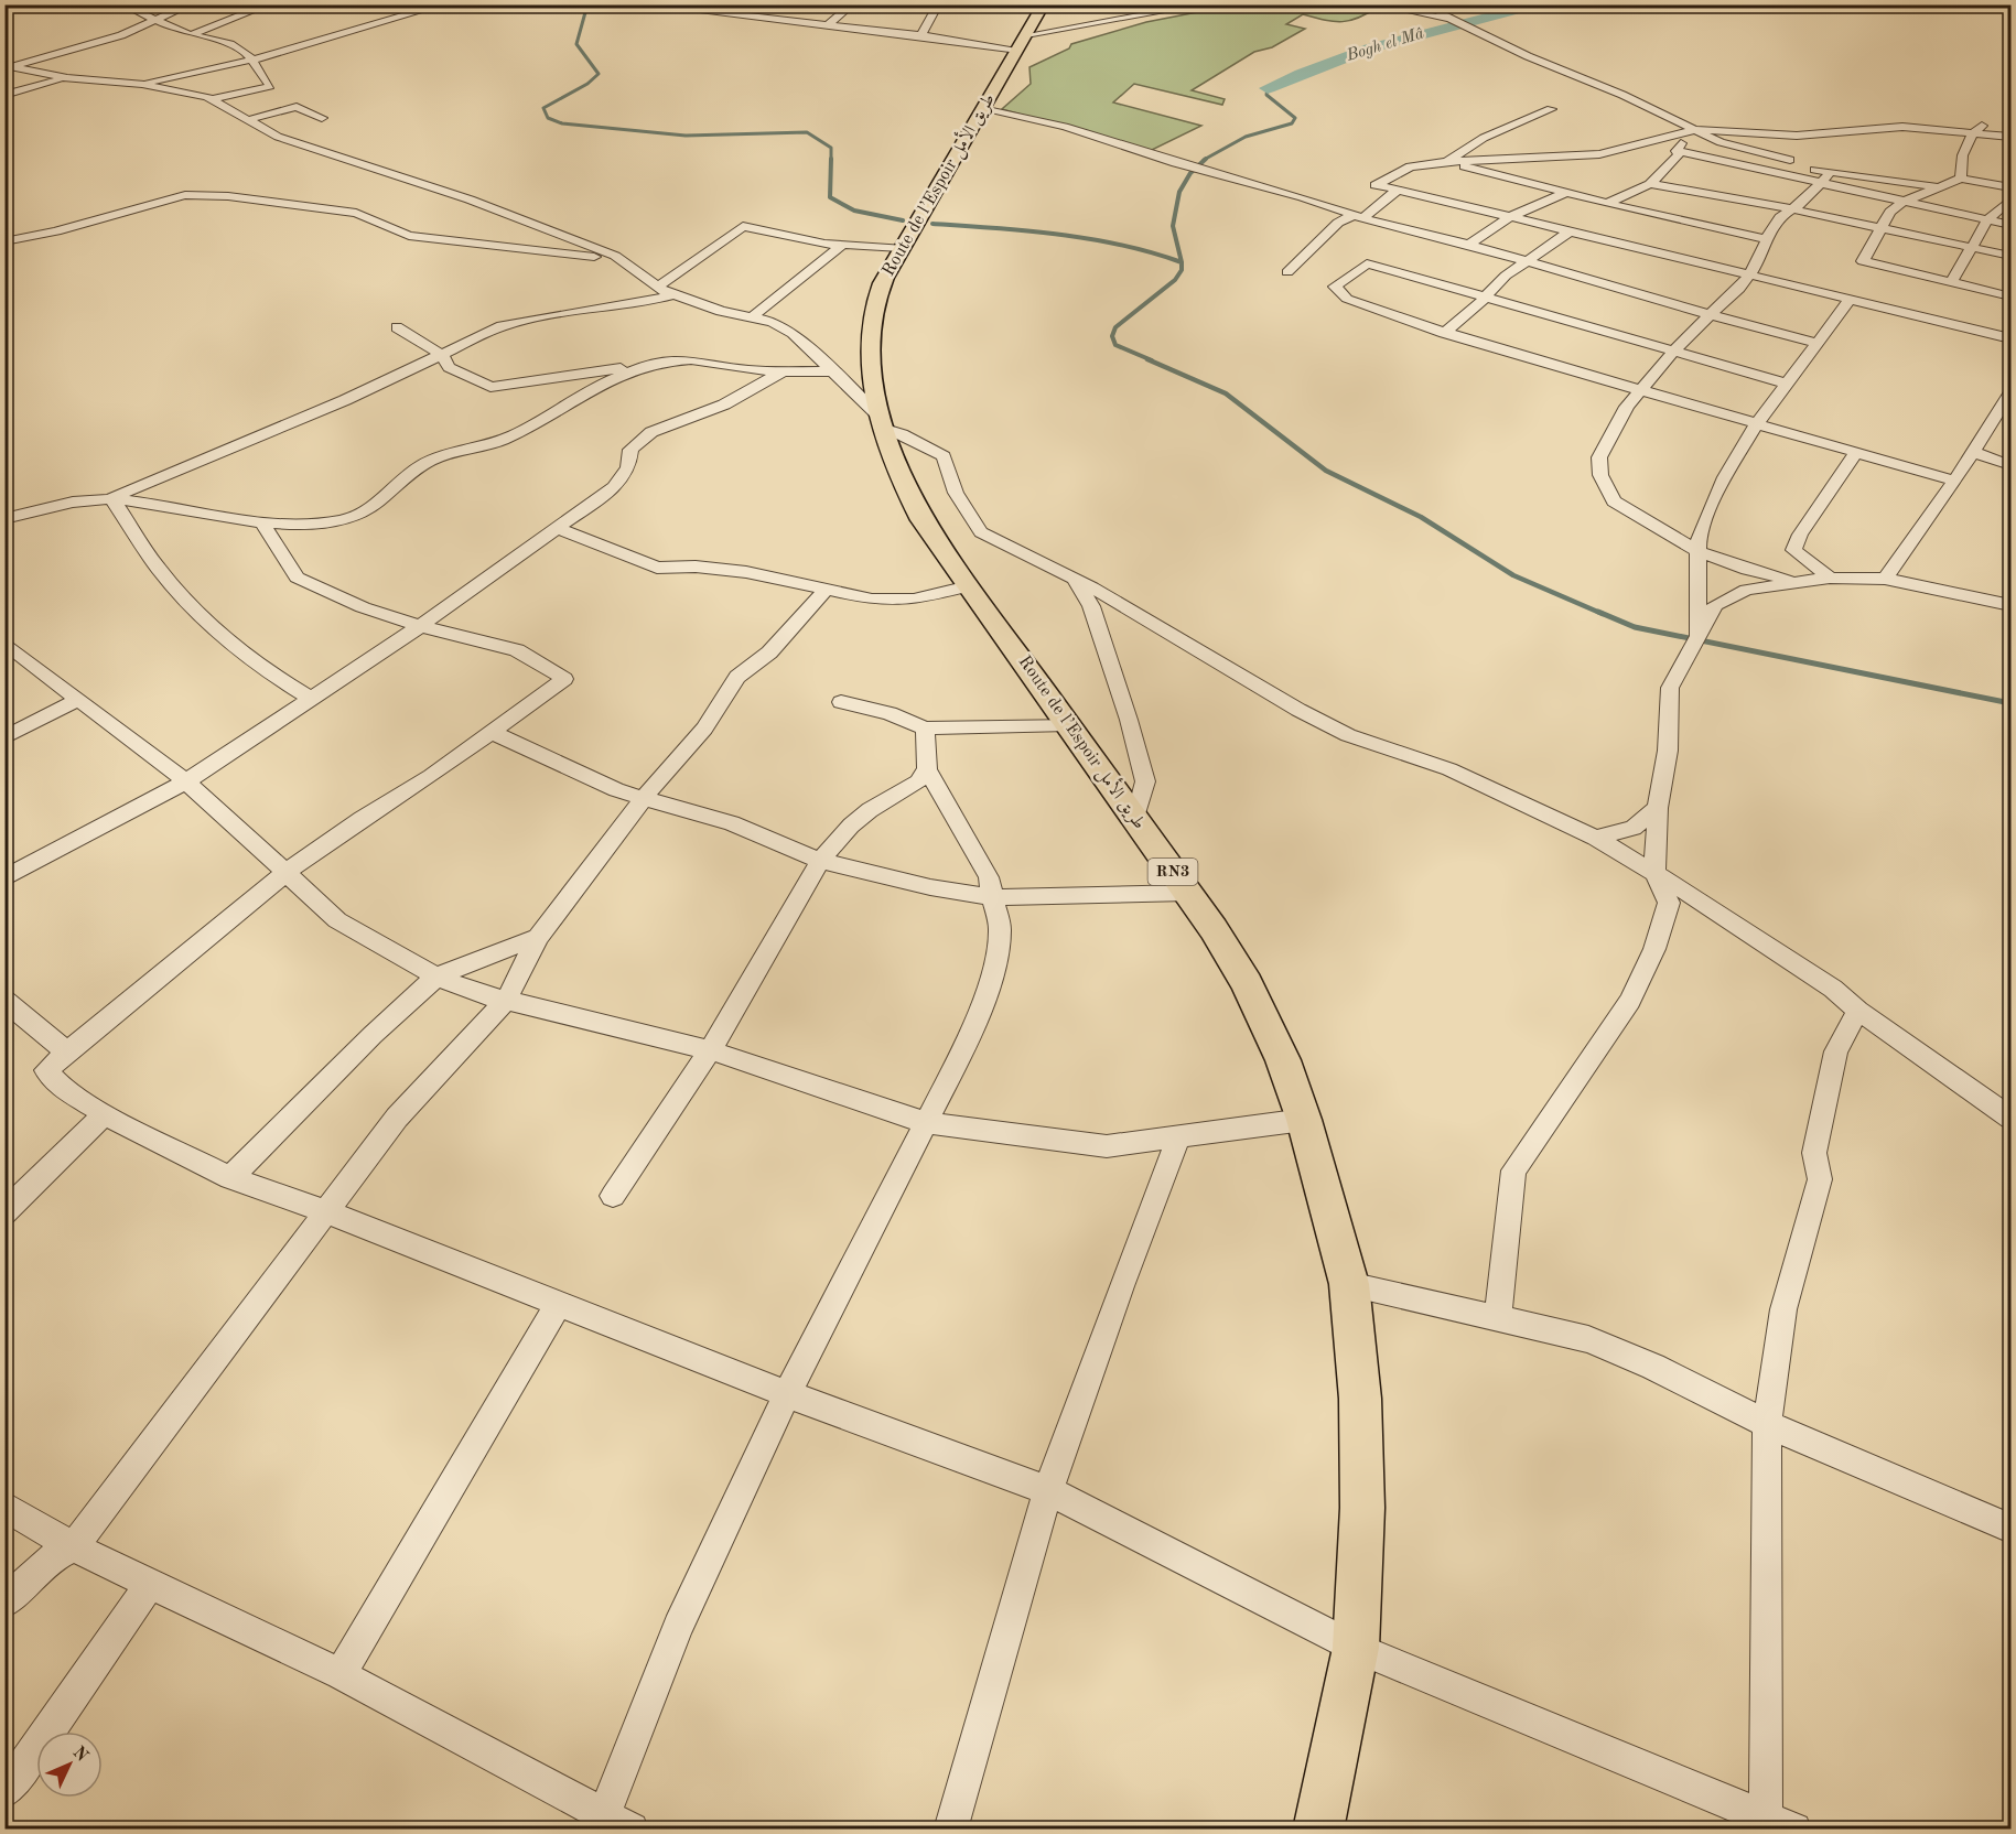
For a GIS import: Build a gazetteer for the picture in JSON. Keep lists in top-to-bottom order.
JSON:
{
  "streets": {
    "highway": ["Route de l’Espoir طريق الأمل", "RN3"]
  },
  "water": ["Bogh el Mâ"],
  "north": "top right"
}
